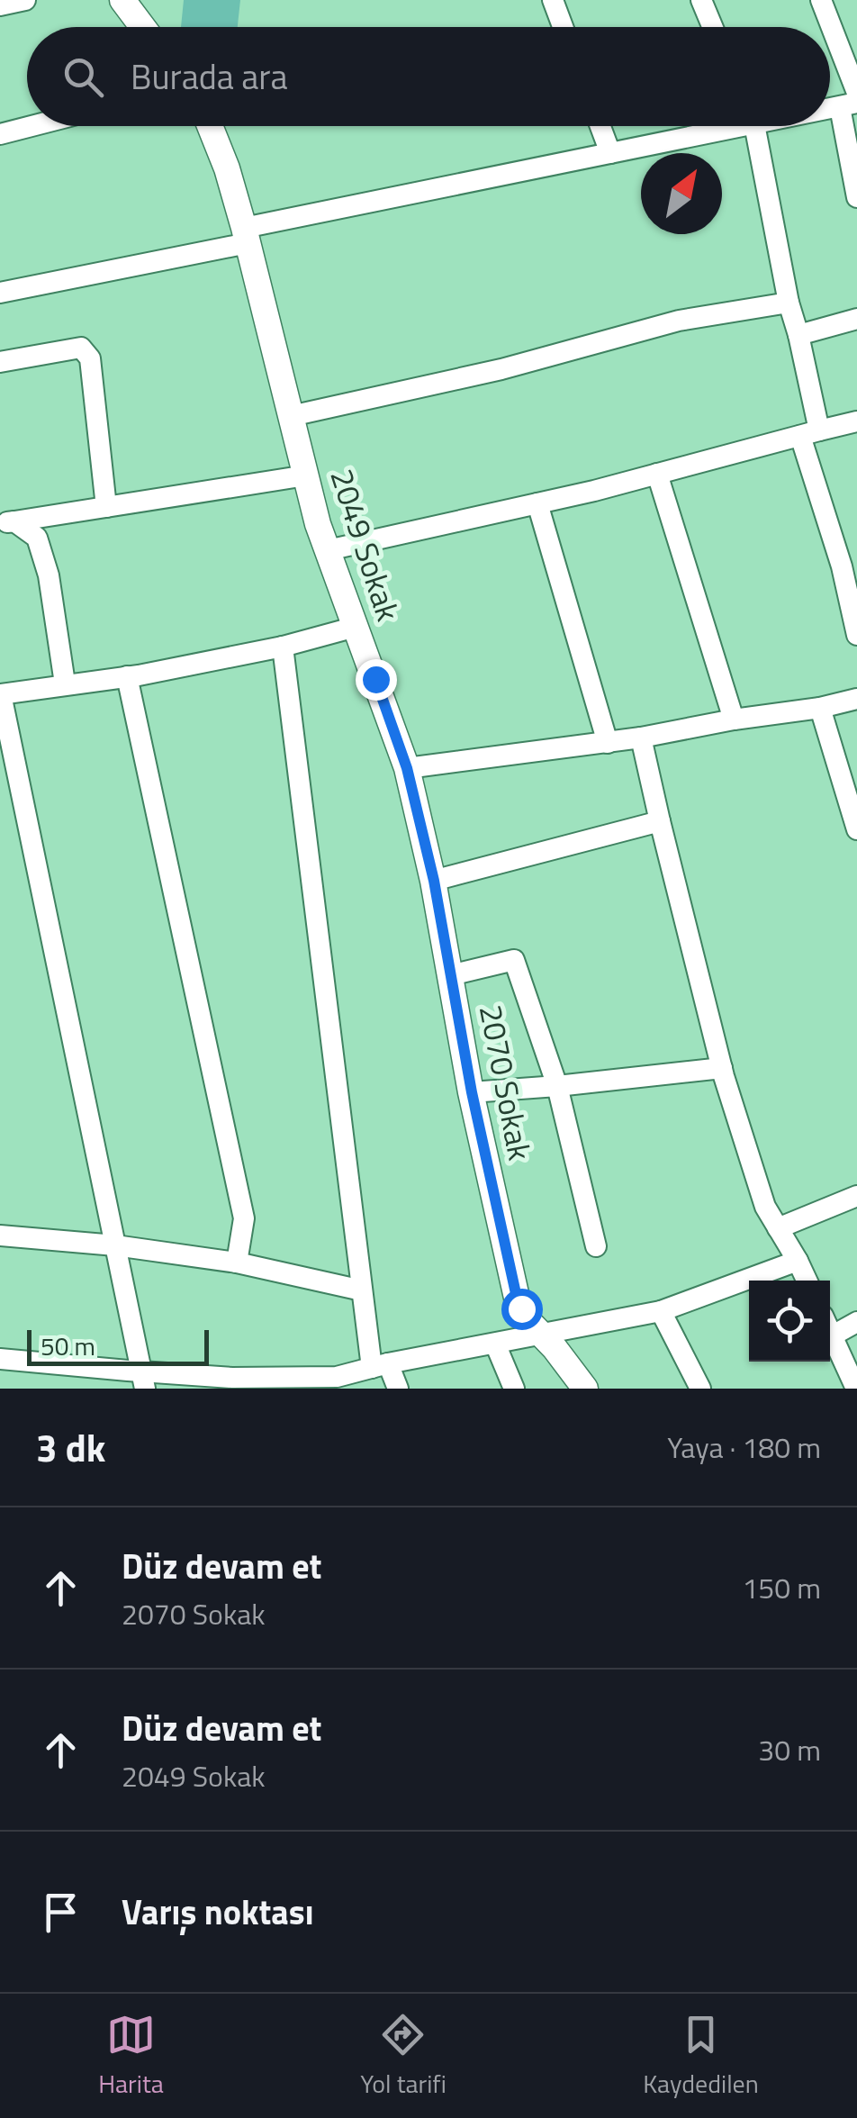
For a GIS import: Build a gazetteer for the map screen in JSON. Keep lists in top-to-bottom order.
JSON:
{
  "streets": {
    "street": ["2049 Sokak", "2070 Sokak"]
  },
  "crossings": [
    ["2049 Sokak", "2070 Sokak"]
  ],
  "scale_bar": "50 m",
  "north": "top right",
  "page": {
    "search": "Burada ara",
    "scale": "50 m",
    "heading": ["3 dk", "Yaya · 180 m"],
    "list": [
      ["Düz devam et", "2070 Sokak", "150 m"],
      ["Düz devam et", "2049 Sokak", "30 m"],
      "Varış noktası"
    ],
    "nav": ["Harita", "Yol tarifi", "Kaydedilen"]
  }
}
